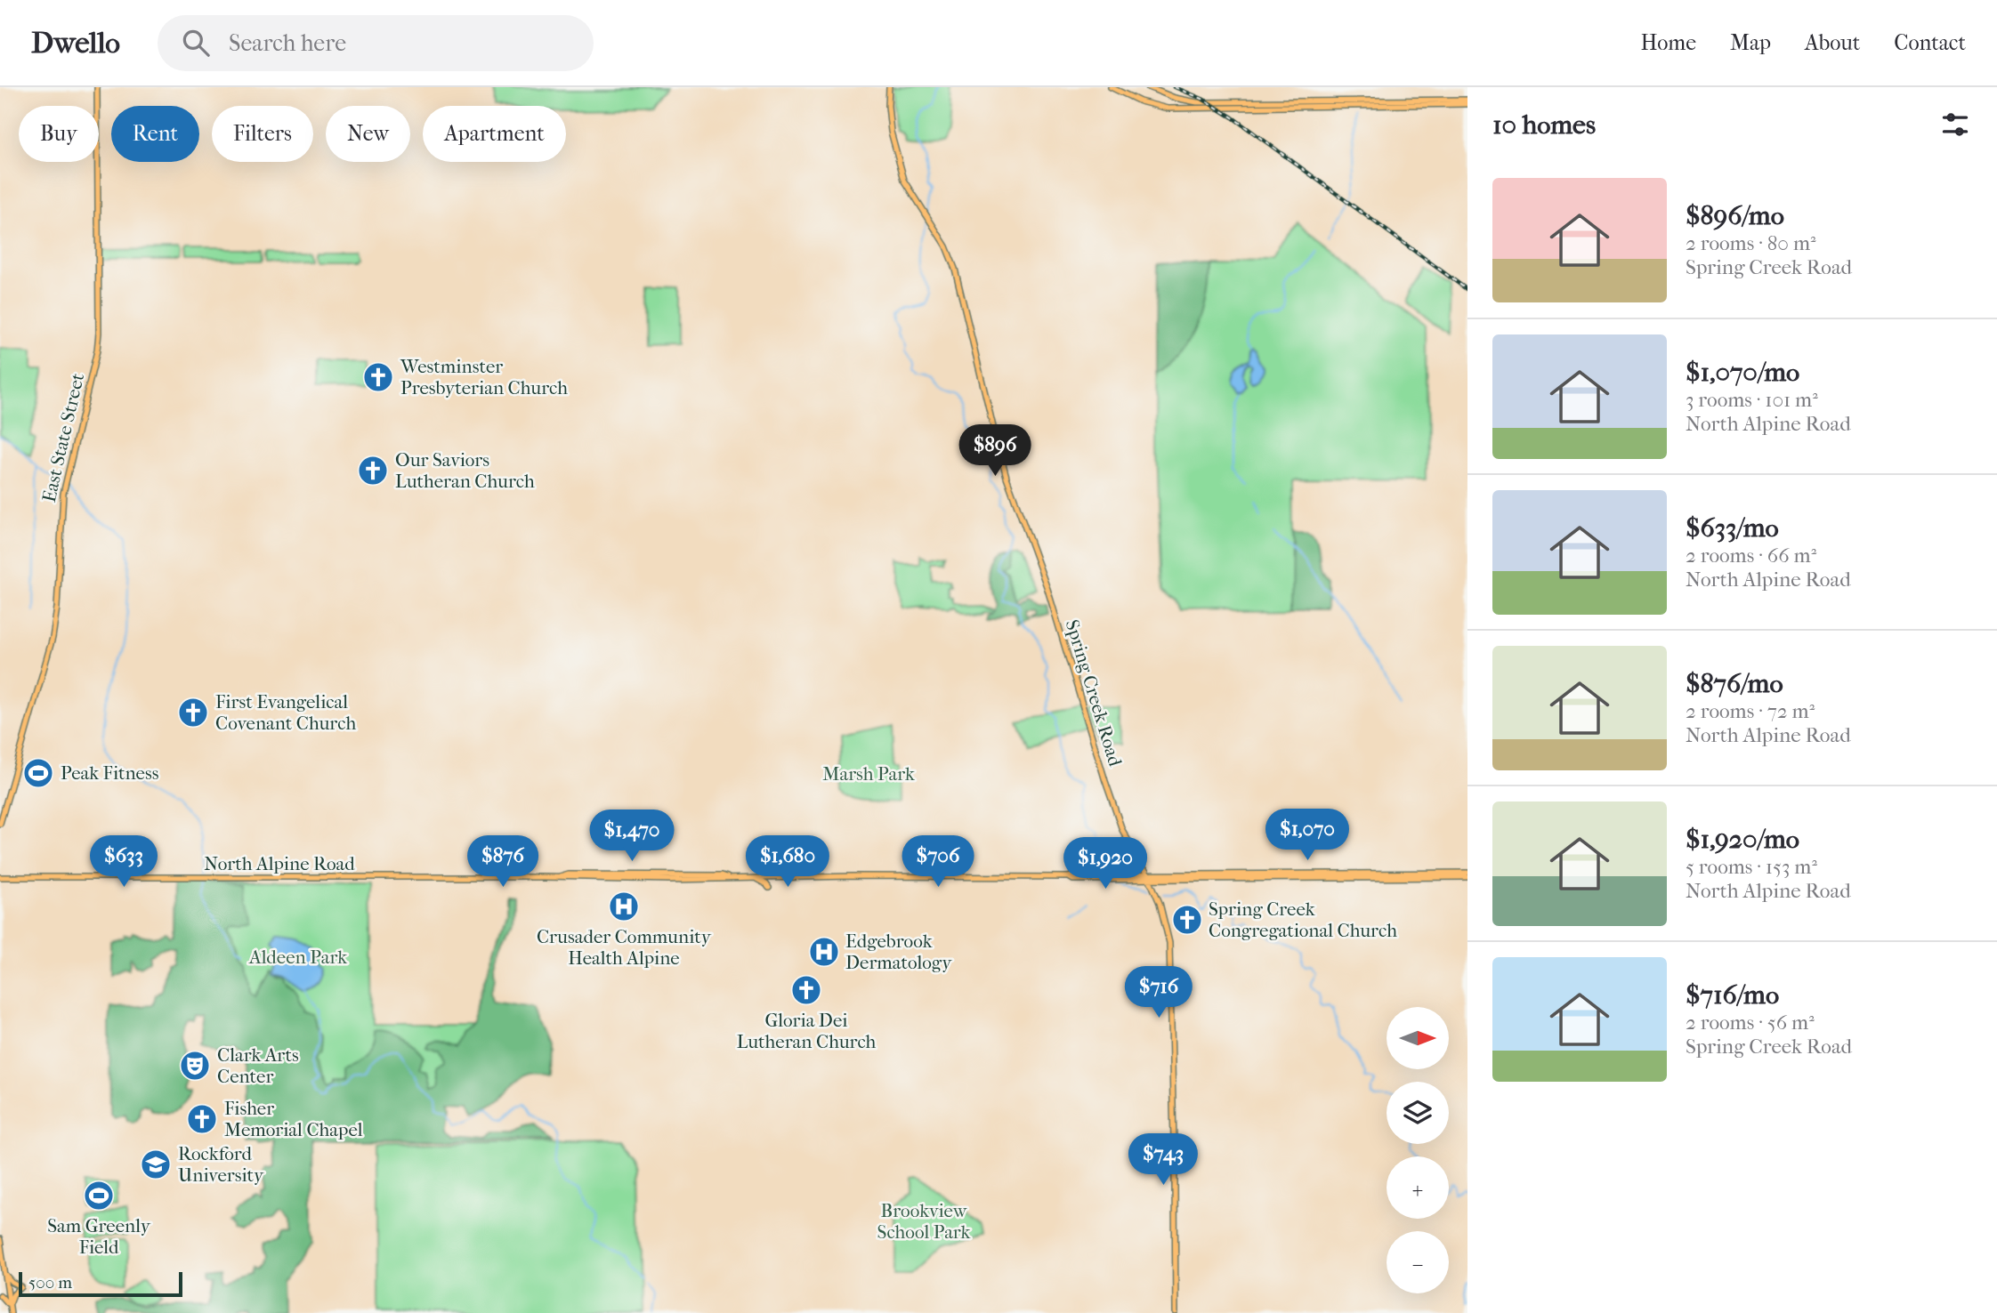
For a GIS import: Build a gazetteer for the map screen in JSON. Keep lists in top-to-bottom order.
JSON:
{
  "streets": {
    "main road": ["East State Street", "Spring Creek Road", "North Alpine Road"]
  },
  "crossings": [
    ["Spring Creek Road", "North Alpine Road"]
  ],
  "parks": ["Marsh Park", "Aldeen Park", "Brookview School Park"],
  "places": {
    "church": [
      "Westminster Presbyterian Church",
      "Our Saviors Lutheran Church",
      "First Evangelical Covenant Church",
      "Spring Creek Congregational Church",
      "Gloria Dei Lutheran Church",
      "Fisher Memorial Chapel"
    ],
    "sports": ["Peak Fitness", "Sam Greenly Field"],
    "hospital": ["Crusader Community Health Alpine", "Edgebrook Dermatology"],
    "theatre": ["Clark Arts Center"],
    "school or university": ["Rockford University"]
  },
  "scale_bar": "500 m",
  "north": "right",
  "page": {
    "header": "Dwello",
    "search": "Search here",
    "nav": [
      "Home",
      "Map",
      "About",
      "Contact"
    ],
    "heading": "10 homes",
    "chip": [
      "Buy",
      "Rent",
      "Filters",
      "New",
      "Apartment"
    ],
    "list": [
      {
        "name": "$896/mo",
        "note": "2 rooms · 80 m² · Spring Creek Road"
      },
      {
        "name": "$1,070/mo",
        "note": "3 rooms · 101 m² · North Alpine Road"
      },
      {
        "name": "$633/mo",
        "note": "2 rooms · 66 m² · North Alpine Road"
      },
      {
        "name": "$876/mo",
        "note": "2 rooms · 72 m² · North Alpine Road"
      },
      {
        "name": "$1,920/mo",
        "note": "5 rooms · 153 m² · North Alpine Road"
      },
      {
        "name": "$716/mo",
        "note": "2 rooms · 56 m² · Spring Creek Road"
      }
    ],
    "price": [
      "$896",
      "$1,070",
      "$1,470",
      "$633",
      "$876",
      "$1,680",
      "$706",
      "$1,920",
      "$716",
      "$743"
    ],
    "map_buttons": ["+", "−"],
    "scale": "500 m"
  }
}
